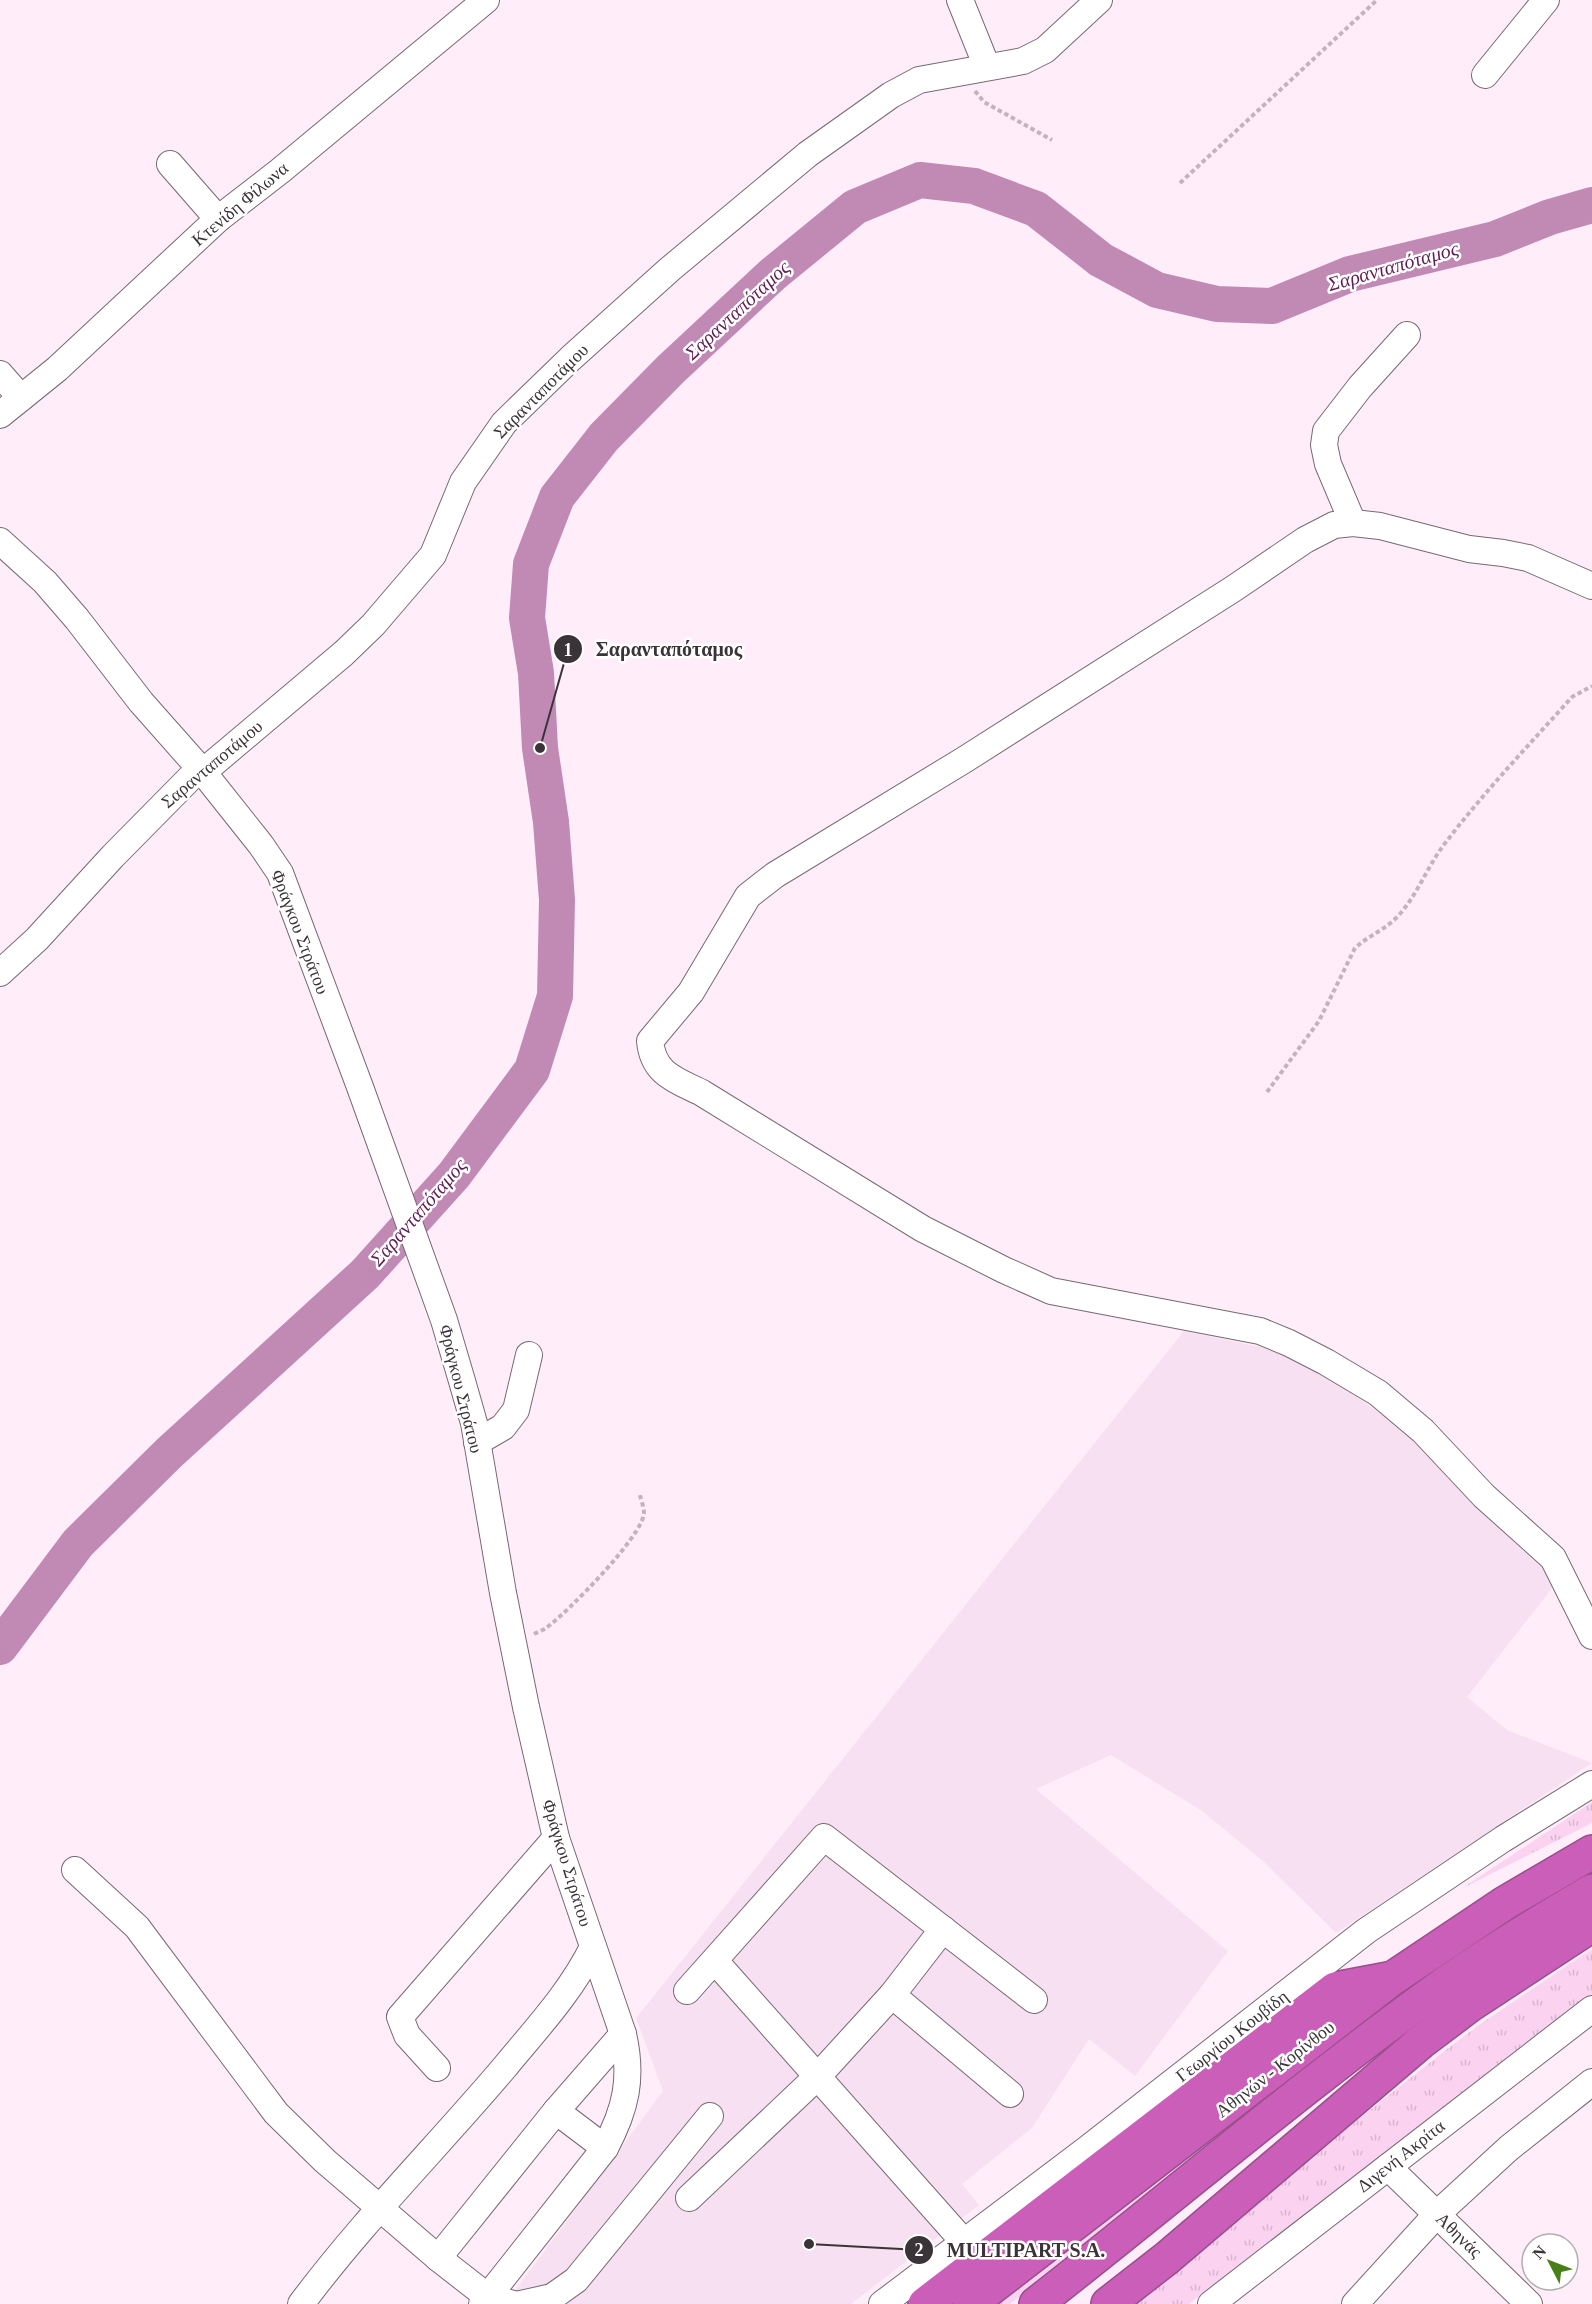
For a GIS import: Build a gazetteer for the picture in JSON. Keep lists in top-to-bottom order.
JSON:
{
  "streets": {
    "highway": ["Αθηνών - Κορίνθου"],
    "street": [
      "Κτενίδη Φίλωνα",
      "Σαρανταποτάμου",
      "Φράγκου Στράτου",
      "Γεωργίου Κουβίδη",
      "Διγενή Ακρίτα",
      "Αθηνάς"
    ]
  },
  "crossings": [
    ["Σαρανταποτάμου", "Φράγκου Στράτου"],
    ["Διγενή Ακρίτα", "Αθηνάς"]
  ],
  "water": ["Σαρανταπόταμος"],
  "places": ["Σαρανταπόταμος", "MULTIPART S.A."],
  "north": "top left"
}
